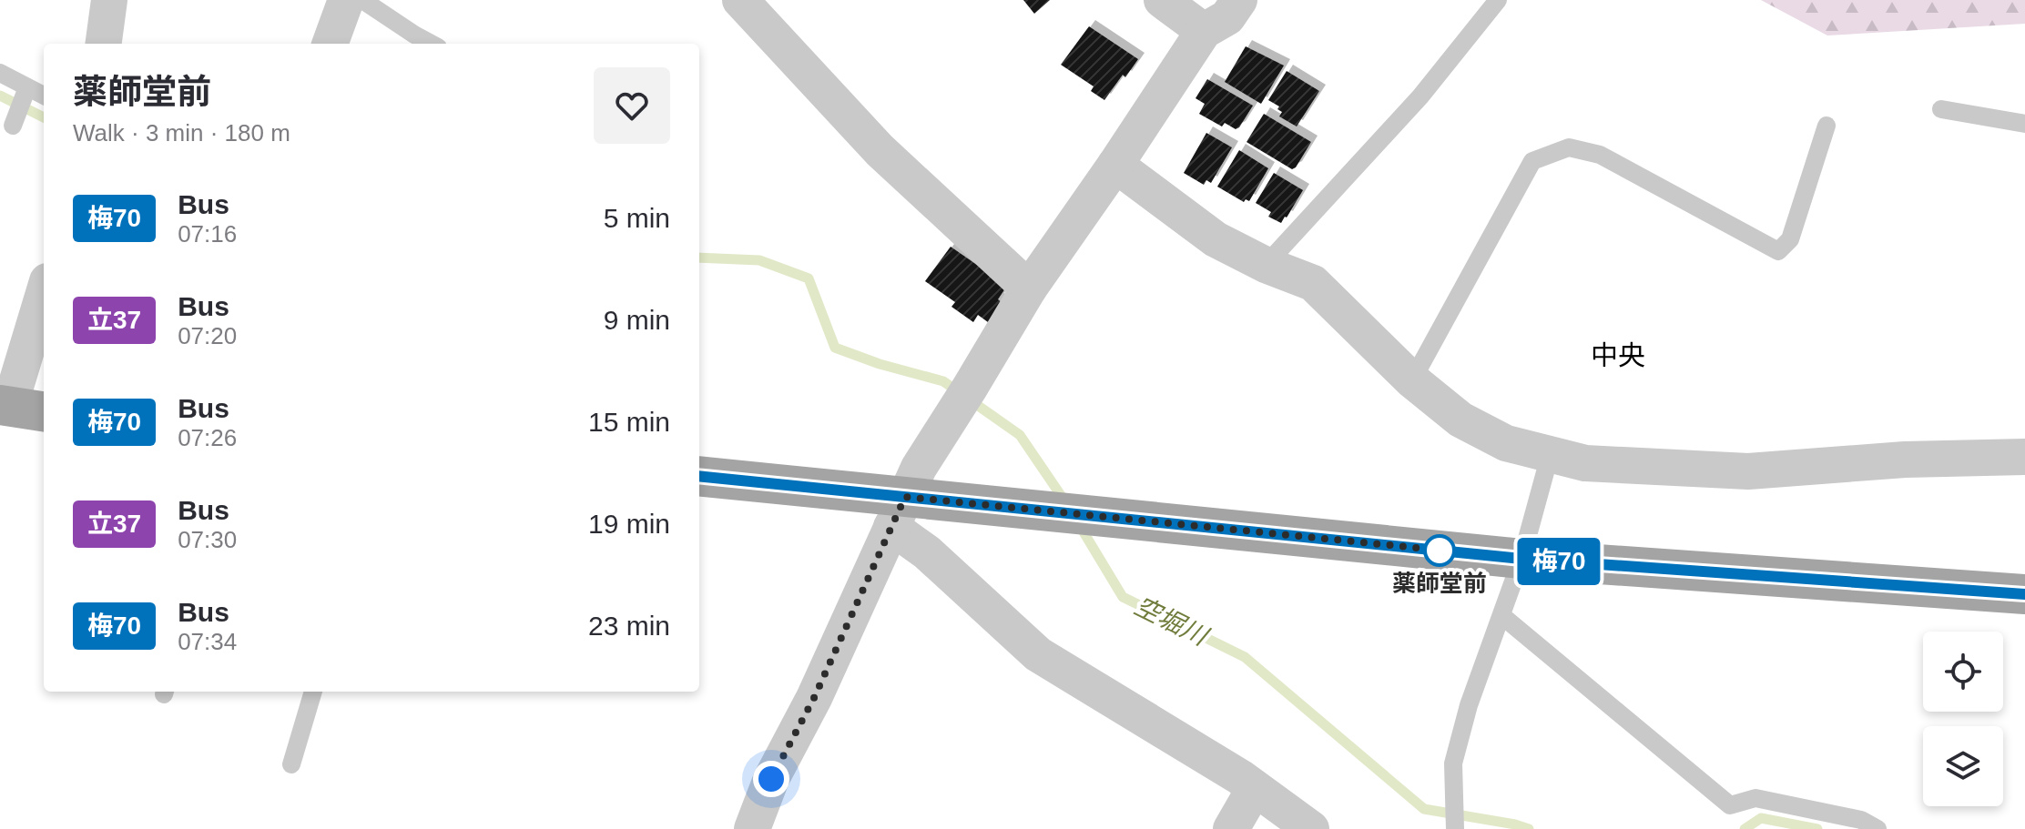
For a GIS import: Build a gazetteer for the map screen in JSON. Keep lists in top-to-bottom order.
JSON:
{
  "districts": ["中央"],
  "water": ["空堀川"],
  "places": ["薬師堂前"],
  "lines": ["bus line 梅70"],
  "page": {
    "on_map": "梅70",
    "heading": ["薬師堂前", "Walk · 3 min · 180 m"],
    "list": [
      {
        "mark": "梅70",
        "name": "Bus",
        "note": "07:16",
        "value": "5 min"
      },
      {
        "mark": "立37",
        "name": "Bus",
        "note": "07:20",
        "value": "9 min"
      },
      {
        "mark": "梅70",
        "name": "Bus",
        "note": "07:26",
        "value": "15 min"
      },
      {
        "mark": "立37",
        "name": "Bus",
        "note": "07:30",
        "value": "19 min"
      },
      {
        "mark": "梅70",
        "name": "Bus",
        "note": "07:34",
        "value": "23 min"
      }
    ]
  }
}
